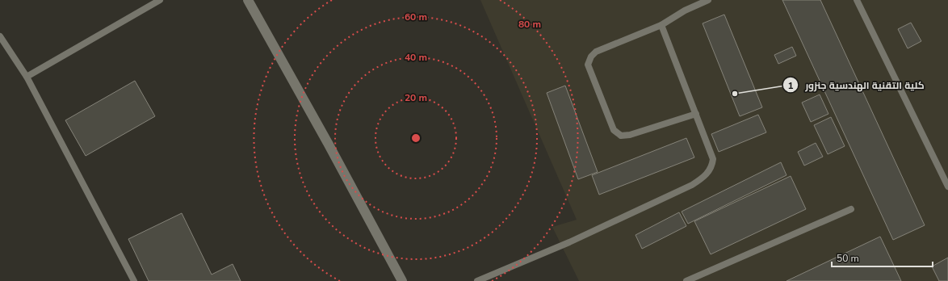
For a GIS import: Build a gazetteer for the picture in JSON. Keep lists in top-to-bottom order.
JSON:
{
  "places": ["كلية التقنية الهندسية جنزور"],
  "scale_bar": "50 m",
  "rings": [
    "60 m",
    "80 m",
    "40 m",
    "20 m"
  ]
}
